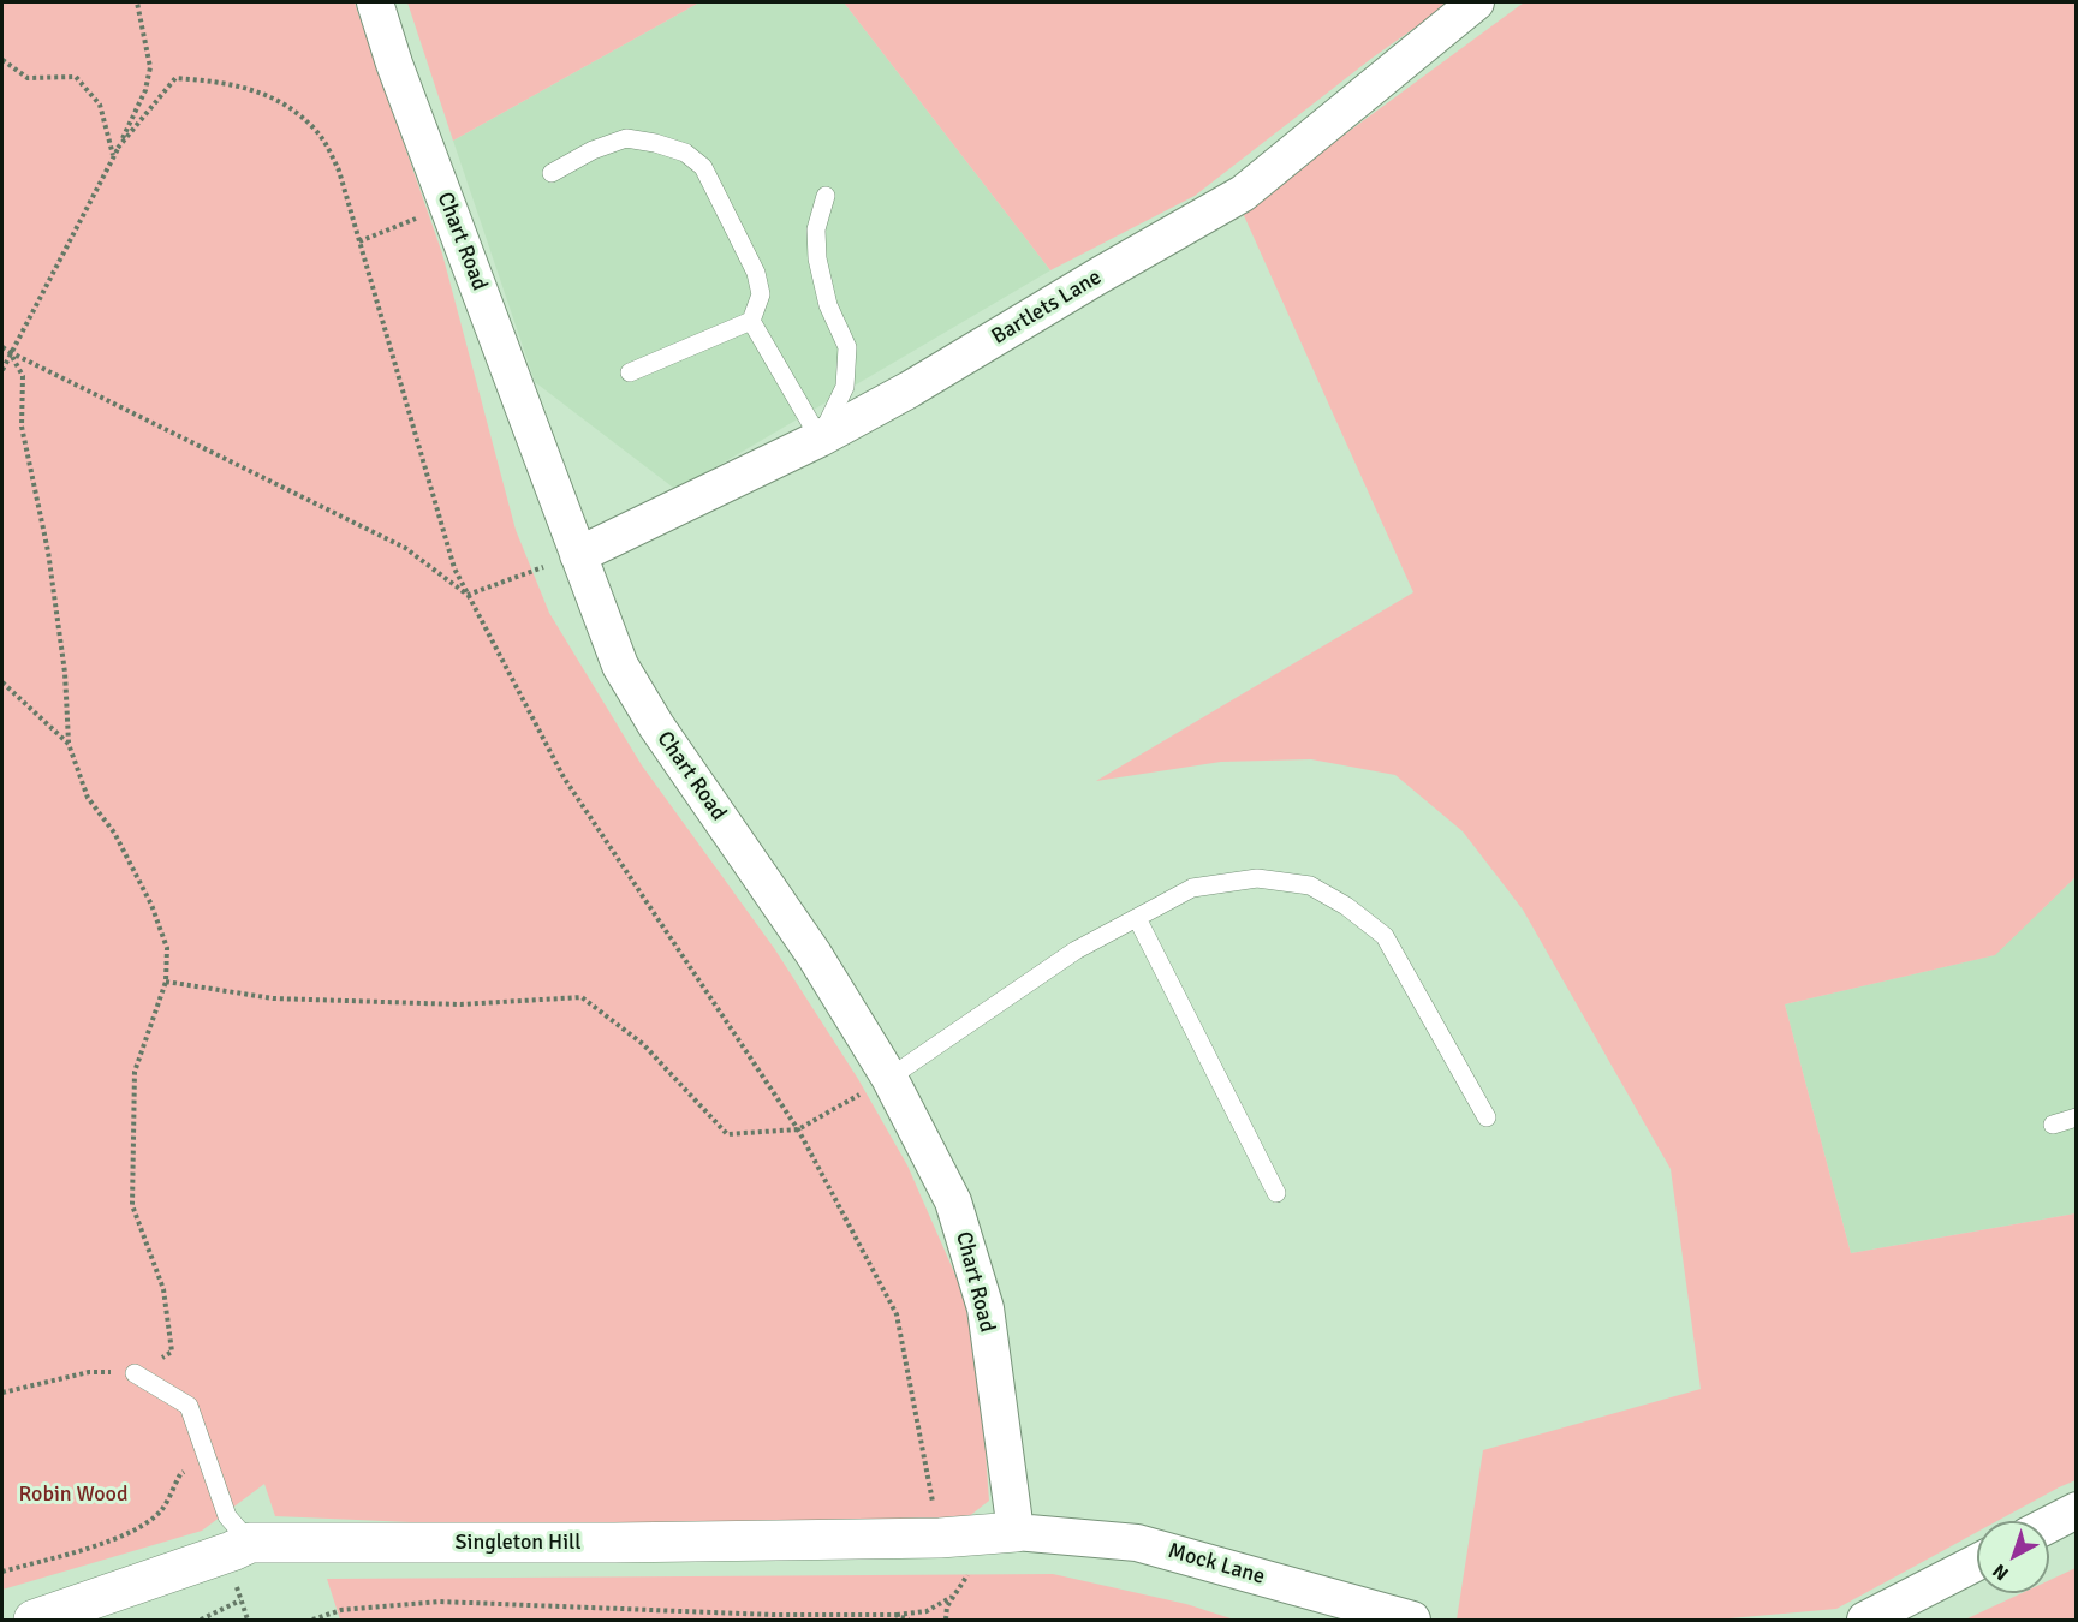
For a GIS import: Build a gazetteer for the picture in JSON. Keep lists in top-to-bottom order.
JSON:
{
  "streets": {
    "street": [
      "Chart Road",
      "Bartlets Lane",
      "Singleton Hill",
      "Mock Lane"
    ]
  },
  "crossings": [
    ["Chart Road", "Bartlets Lane"],
    ["Chart Road", "Singleton Hill"],
    ["Chart Road", "Mock Lane"],
    ["Singleton Hill", "Mock Lane"]
  ],
  "parks": ["Robin Wood"],
  "north": "bottom left"
}
